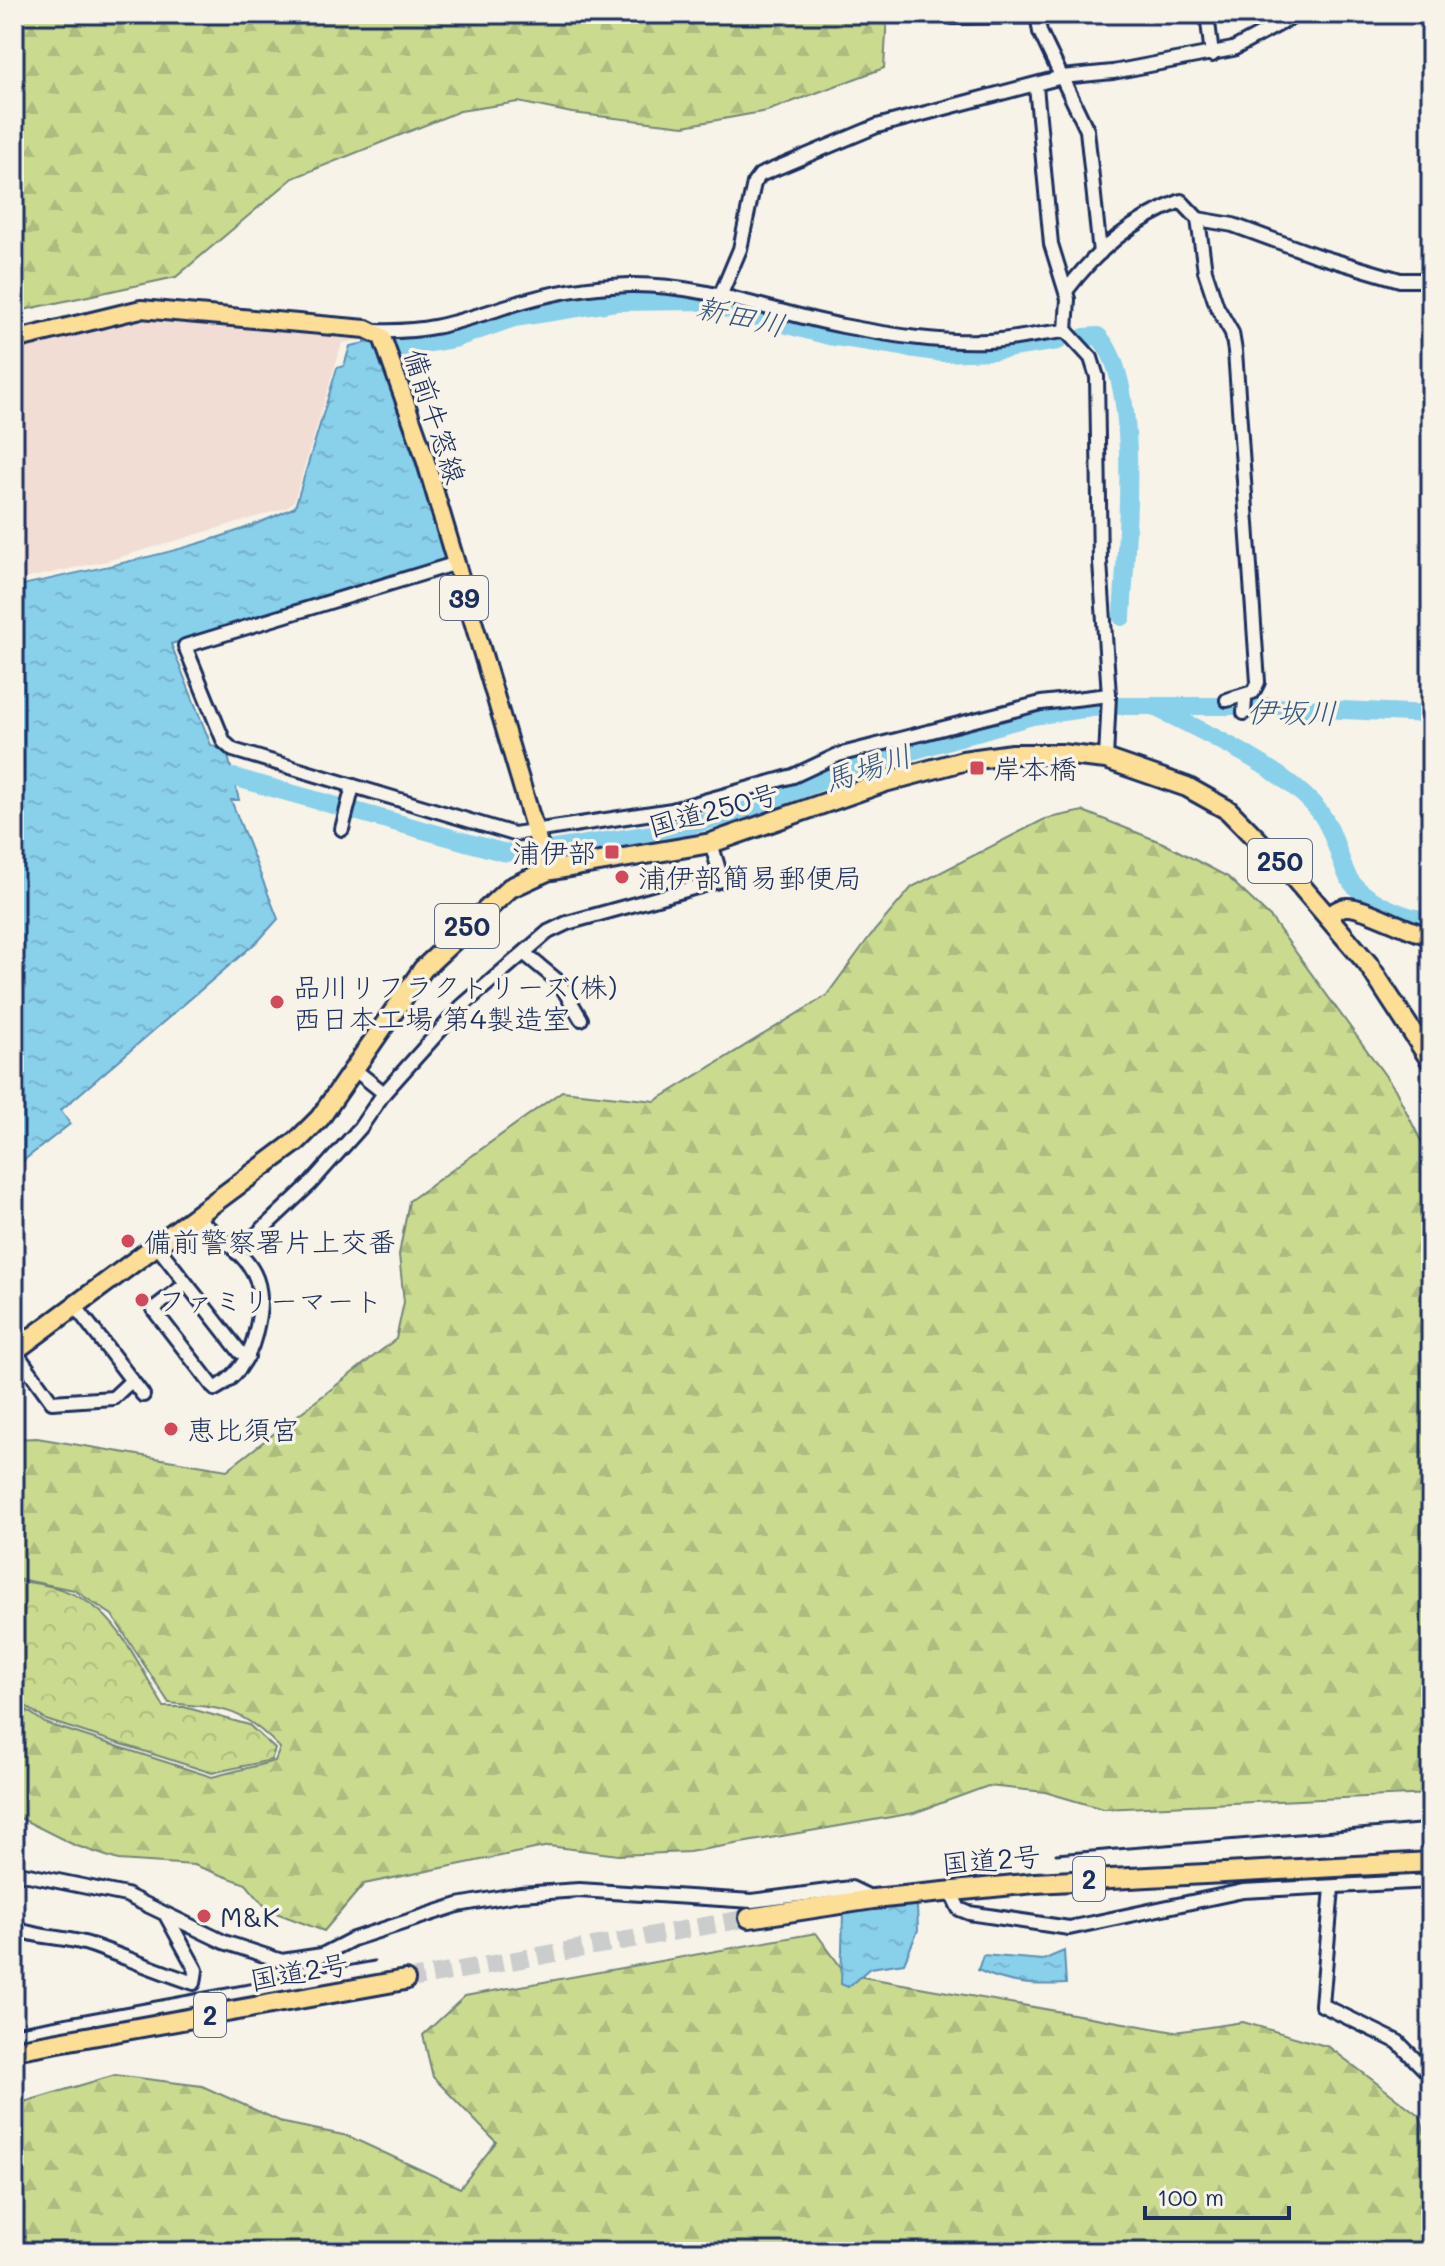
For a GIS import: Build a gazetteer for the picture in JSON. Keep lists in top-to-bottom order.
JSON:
{
  "streets": {
    "highway": [
      "国道250号",
      "250",
      "国道2号",
      "2"
    ],
    "main road": ["備前牛窓線", "39"]
  },
  "crossings": [
    ["備前牛窓線", "国道250号"]
  ],
  "water": ["新田川", "伊坂川", "馬場川"],
  "places": {
    "transit": ["岸本橋", "浦伊部"],
    "other": [
      "浦伊部簡易郵便局",
      "品川リフラクトリーズ(株) 西日本工場 第4製造室",
      "備前警察署片上交番",
      "ファミリーマート",
      "恵比須宮",
      "M&K"
    ]
  },
  "scale_bar": "100 m"
}
